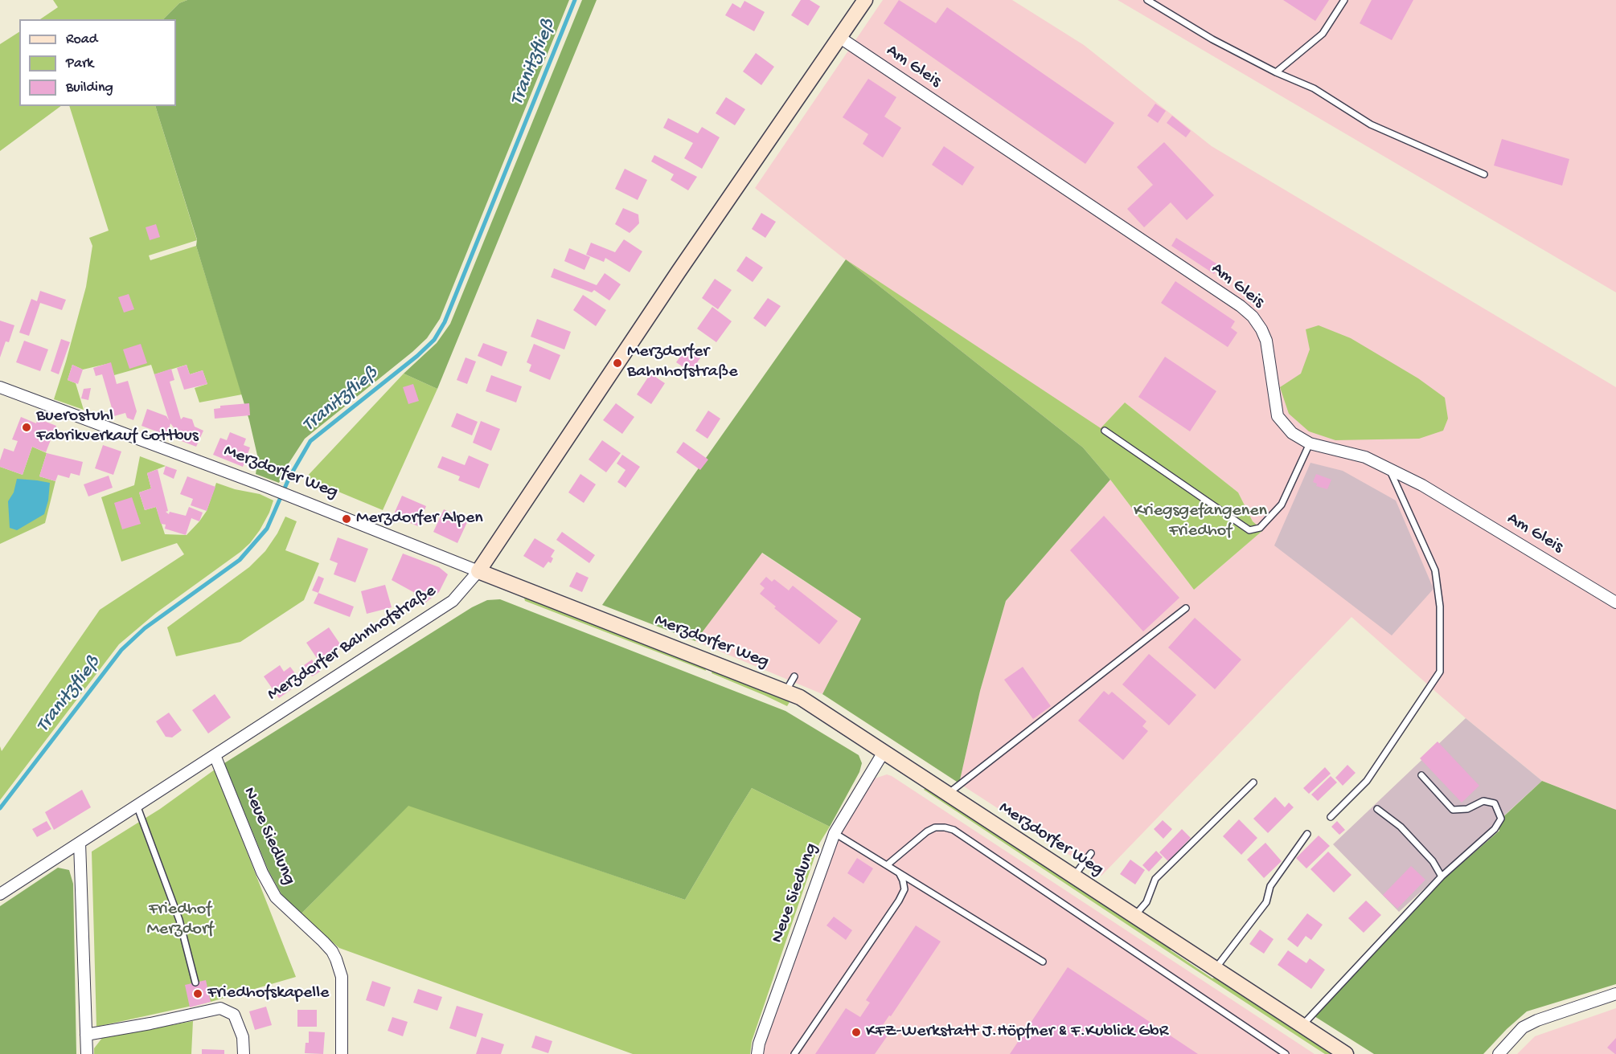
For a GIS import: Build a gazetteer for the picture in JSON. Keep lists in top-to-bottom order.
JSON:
{
  "streets": {
    "street": [
      "Am Gleis",
      "Merzdorfer Weg",
      "Merzdorfer Bahnhofstraße",
      "Neue Siedlung"
    ]
  },
  "crossings": [
    ["Am Gleis", "Merzdorfer Bahnhofstraße"],
    ["Merzdorfer Weg", "Merzdorfer Bahnhofstraße"],
    ["Merzdorfer Weg", "Neue Siedlung"],
    ["Merzdorfer Bahnhofstraße", "Neue Siedlung"]
  ],
  "water": ["Tranitzfließ"],
  "parks": ["Kriegsgefangenen Friedhof", "Friedhof Merzdorf"],
  "places": [
    "Merzdorfer Bahnhofstraße",
    "Buerostuhl Fabrikverkauf Cottbus",
    "Merzdorfer Alpen",
    "Friedhofskapelle",
    "KFZ-Werkstatt J.Höpfner & F.Kublick GbR"
  ],
  "legend": ["Road", "Park", "Building"]
}
